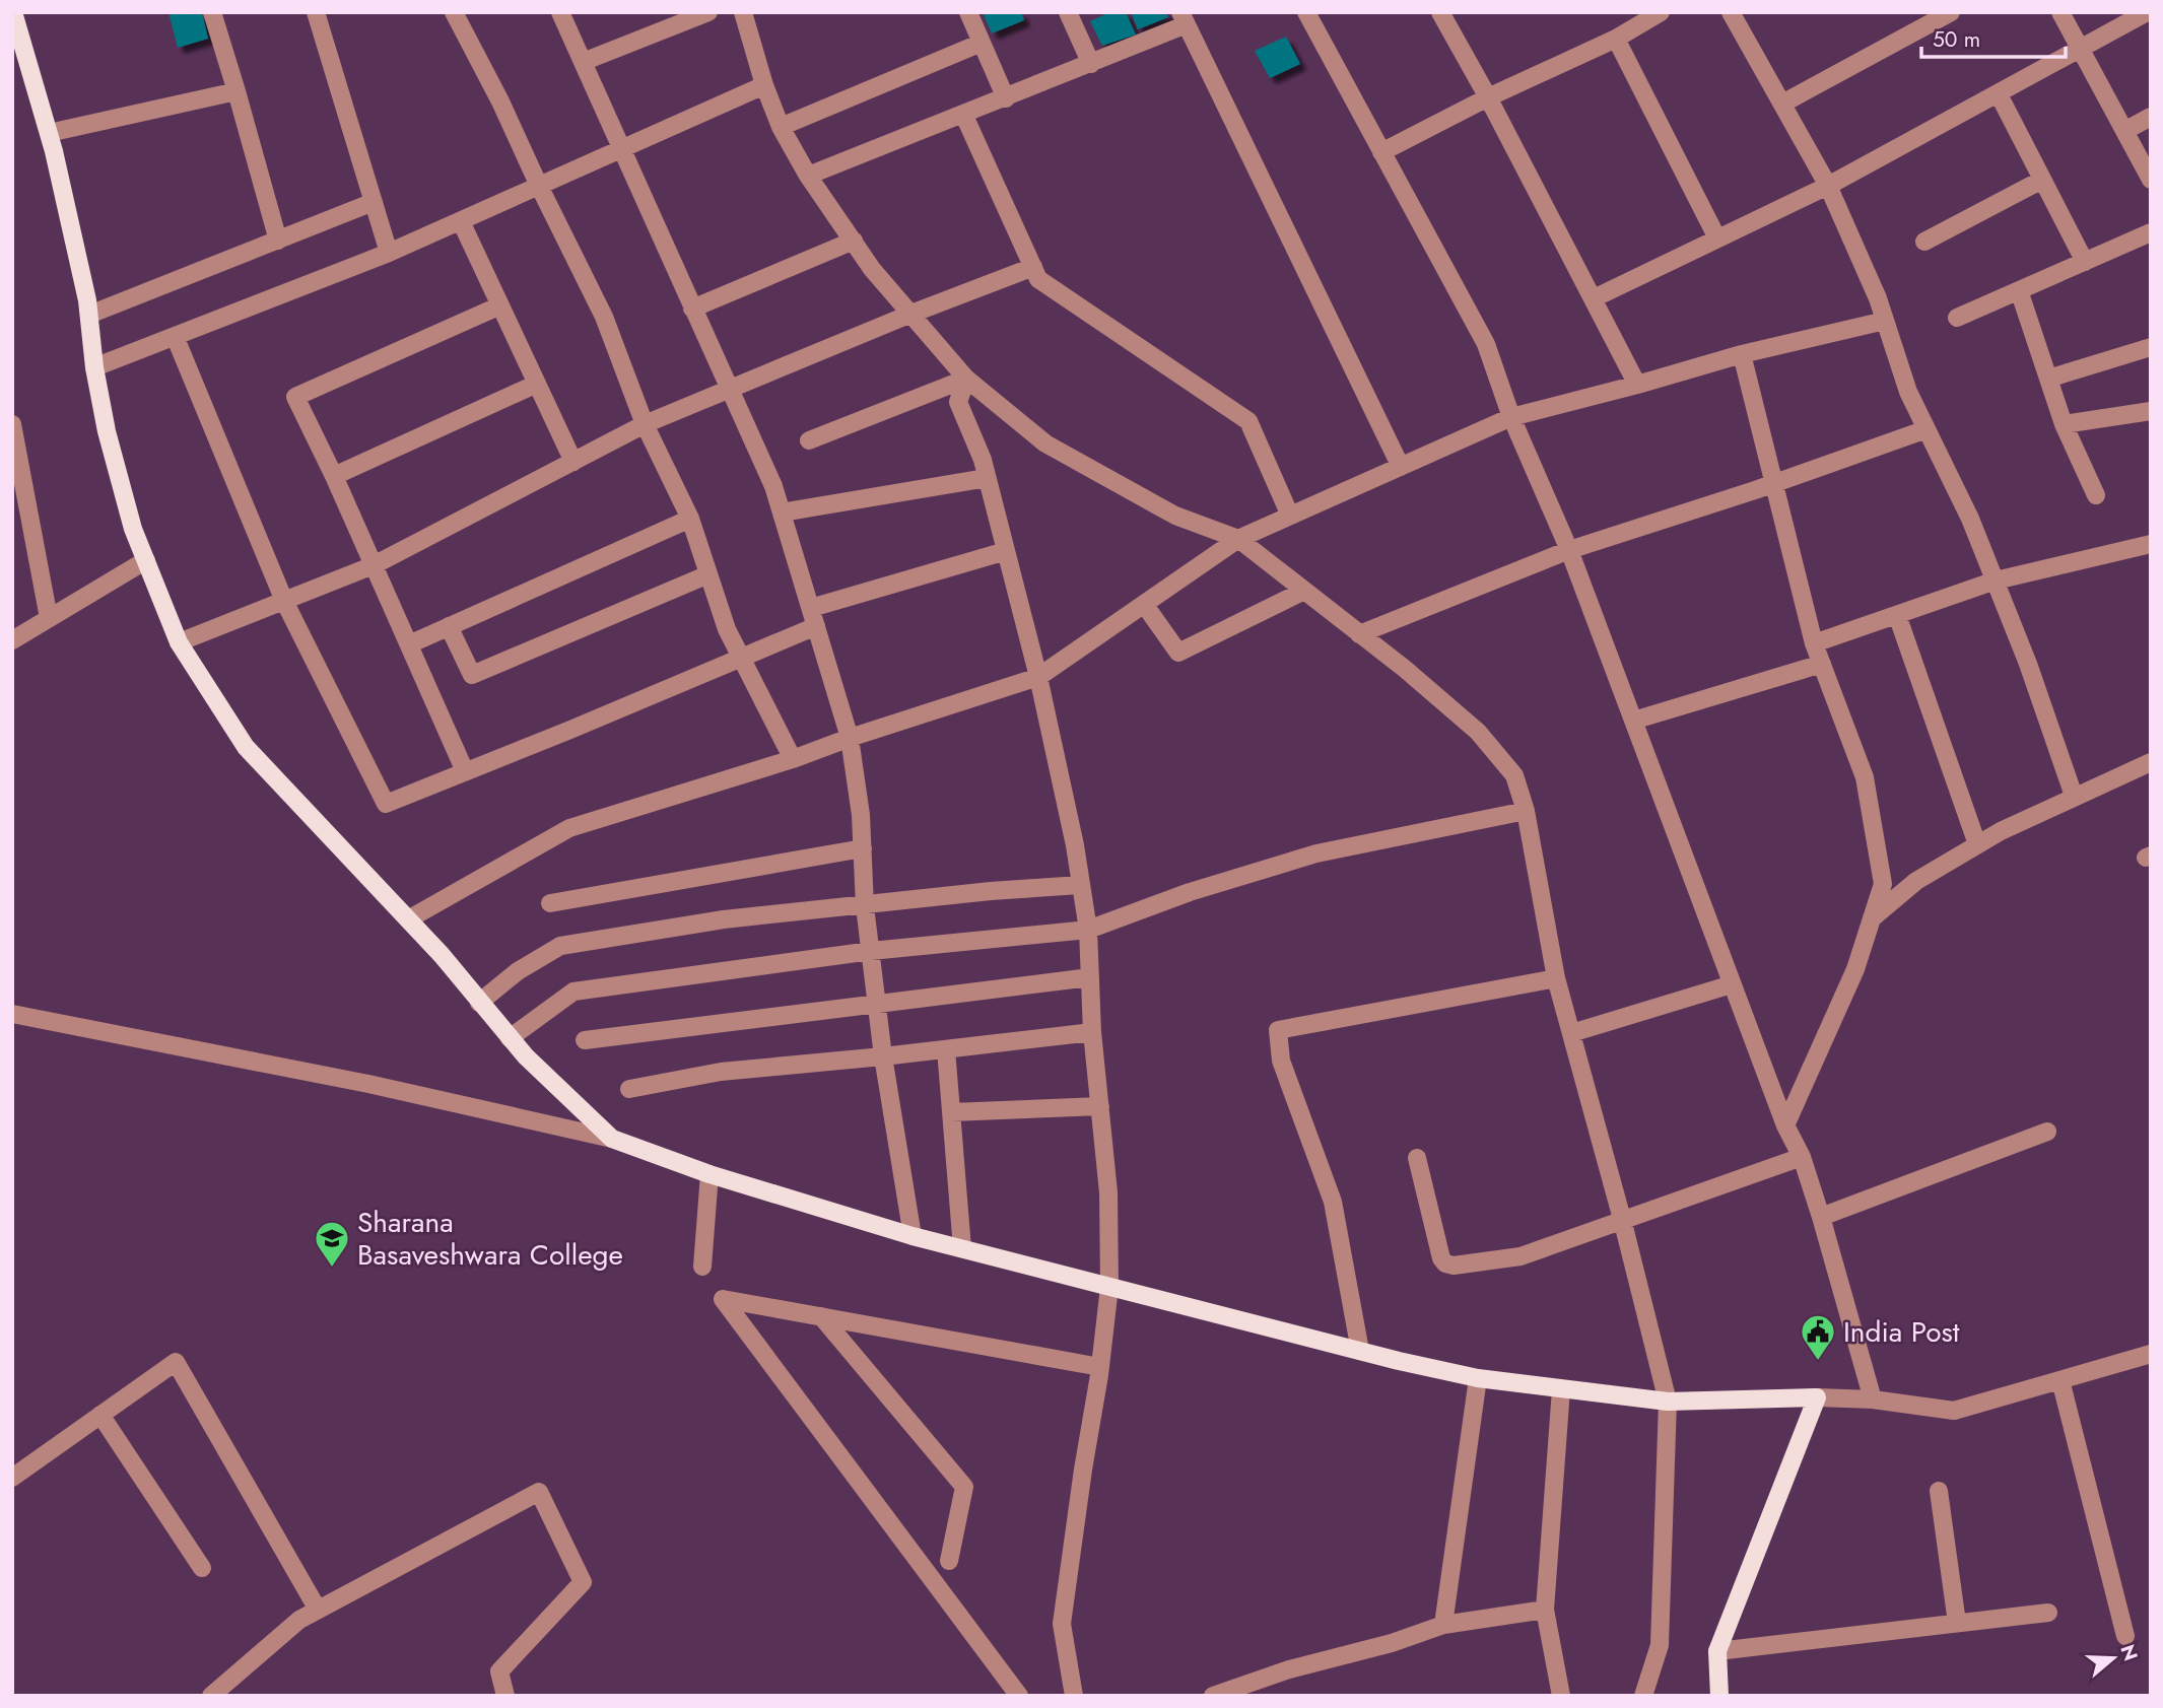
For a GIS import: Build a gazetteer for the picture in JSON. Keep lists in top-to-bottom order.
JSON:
{
  "places": {
    "school or university": ["Sharana Basaveshwara College"],
    "public building": ["India Post"]
  },
  "scale_bar": "50 m",
  "north": "right"
}
